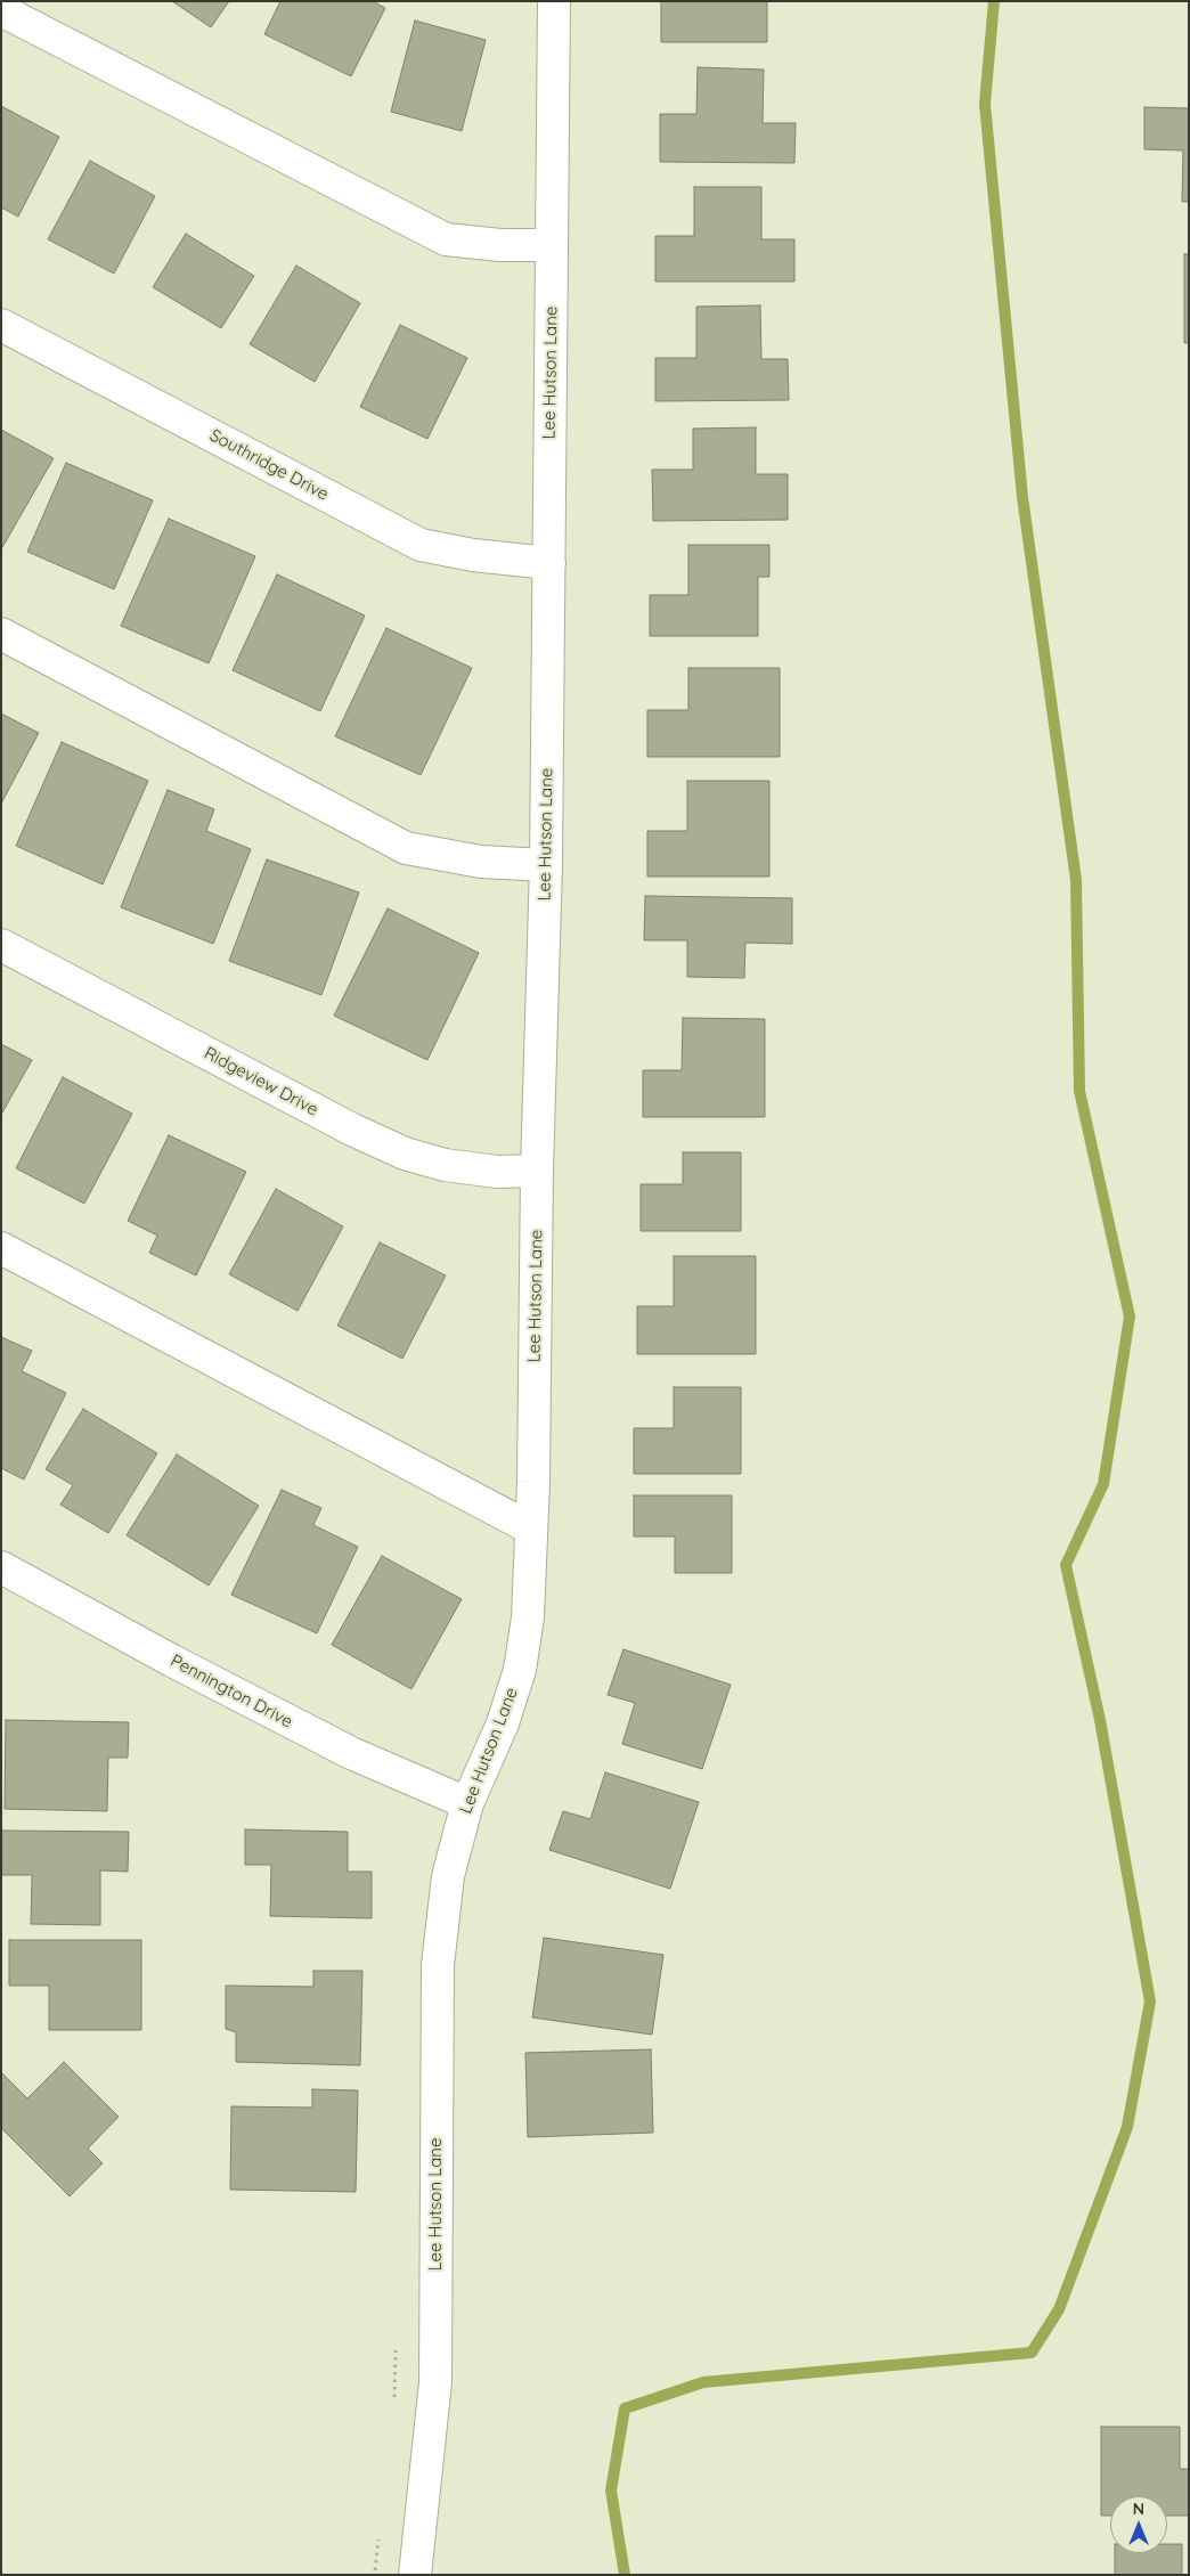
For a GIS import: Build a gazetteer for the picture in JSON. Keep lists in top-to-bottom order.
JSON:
{
  "streets": {
    "street": [
      "Lee Hutson Lane",
      "Southridge Drive",
      "Ridgeview Drive",
      "Pennington Drive"
    ]
  },
  "crossings": [
    ["Lee Hutson Lane", "Southridge Drive"],
    ["Lee Hutson Lane", "Ridgeview Drive"],
    ["Lee Hutson Lane", "Pennington Drive"]
  ],
  "north": "top"
}
